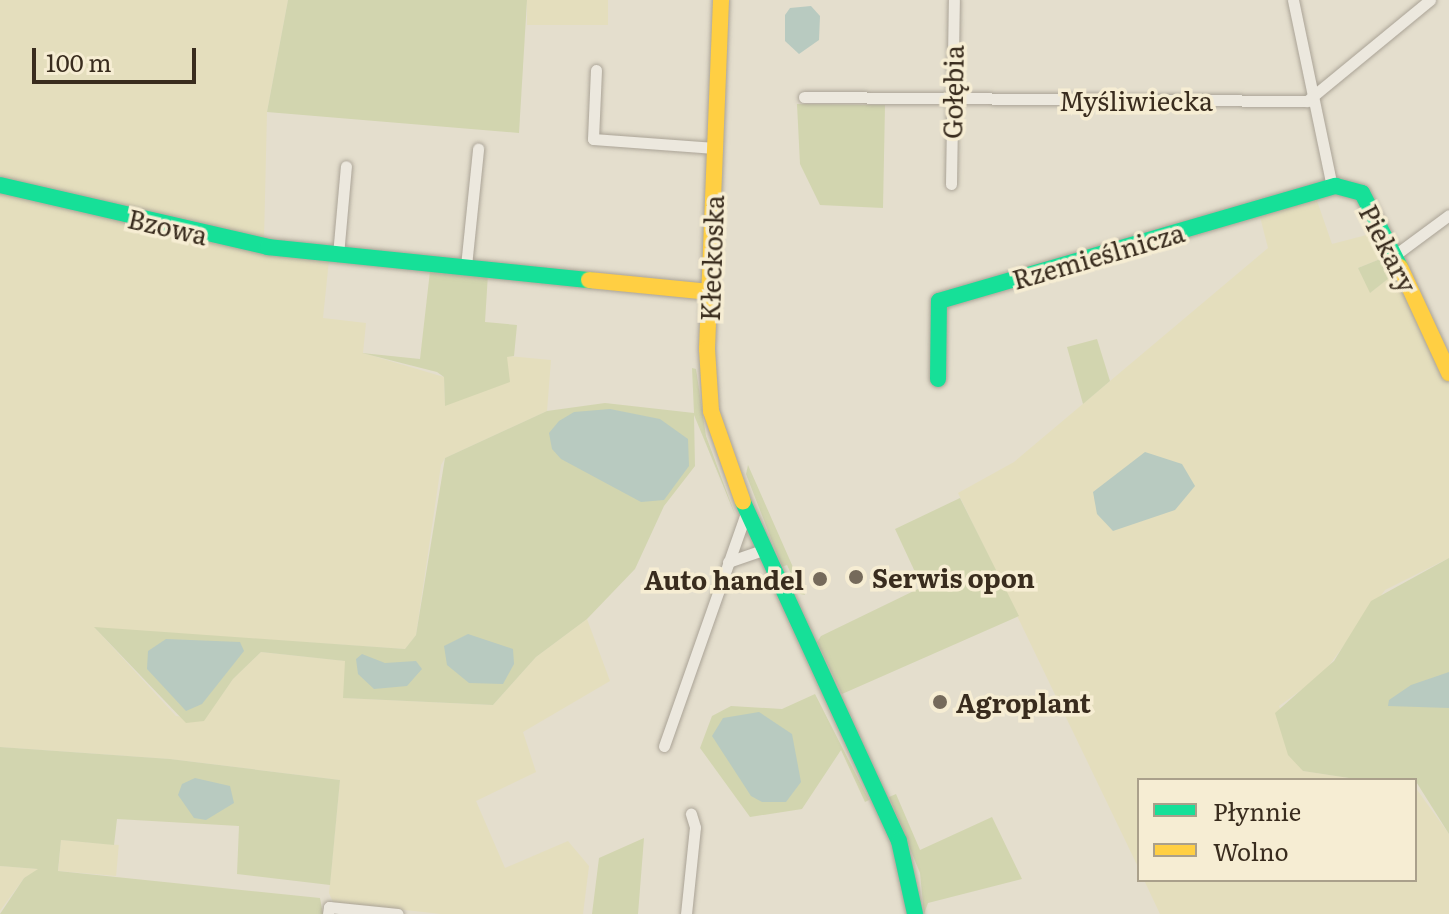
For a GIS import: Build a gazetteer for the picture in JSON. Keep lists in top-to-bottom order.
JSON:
{
  "streets": {
    "street": [
      "Gołębia",
      "Myśliwiecka",
      "Bzowa",
      "Piekary",
      "Rzemieślnicza",
      "Kłeckoska"
    ]
  },
  "crossings": [
    ["Gołębia", "Myśliwiecka"],
    ["Myśliwiecka", "Piekary"],
    ["Bzowa", "Kłeckoska"],
    ["Piekary", "Rzemieślnicza"]
  ],
  "places": ["Serwis opon", "Auto handel", "Agroplant"],
  "legend": ["Płynnie", "Wolno"],
  "scale_bar": "100 m"
}
